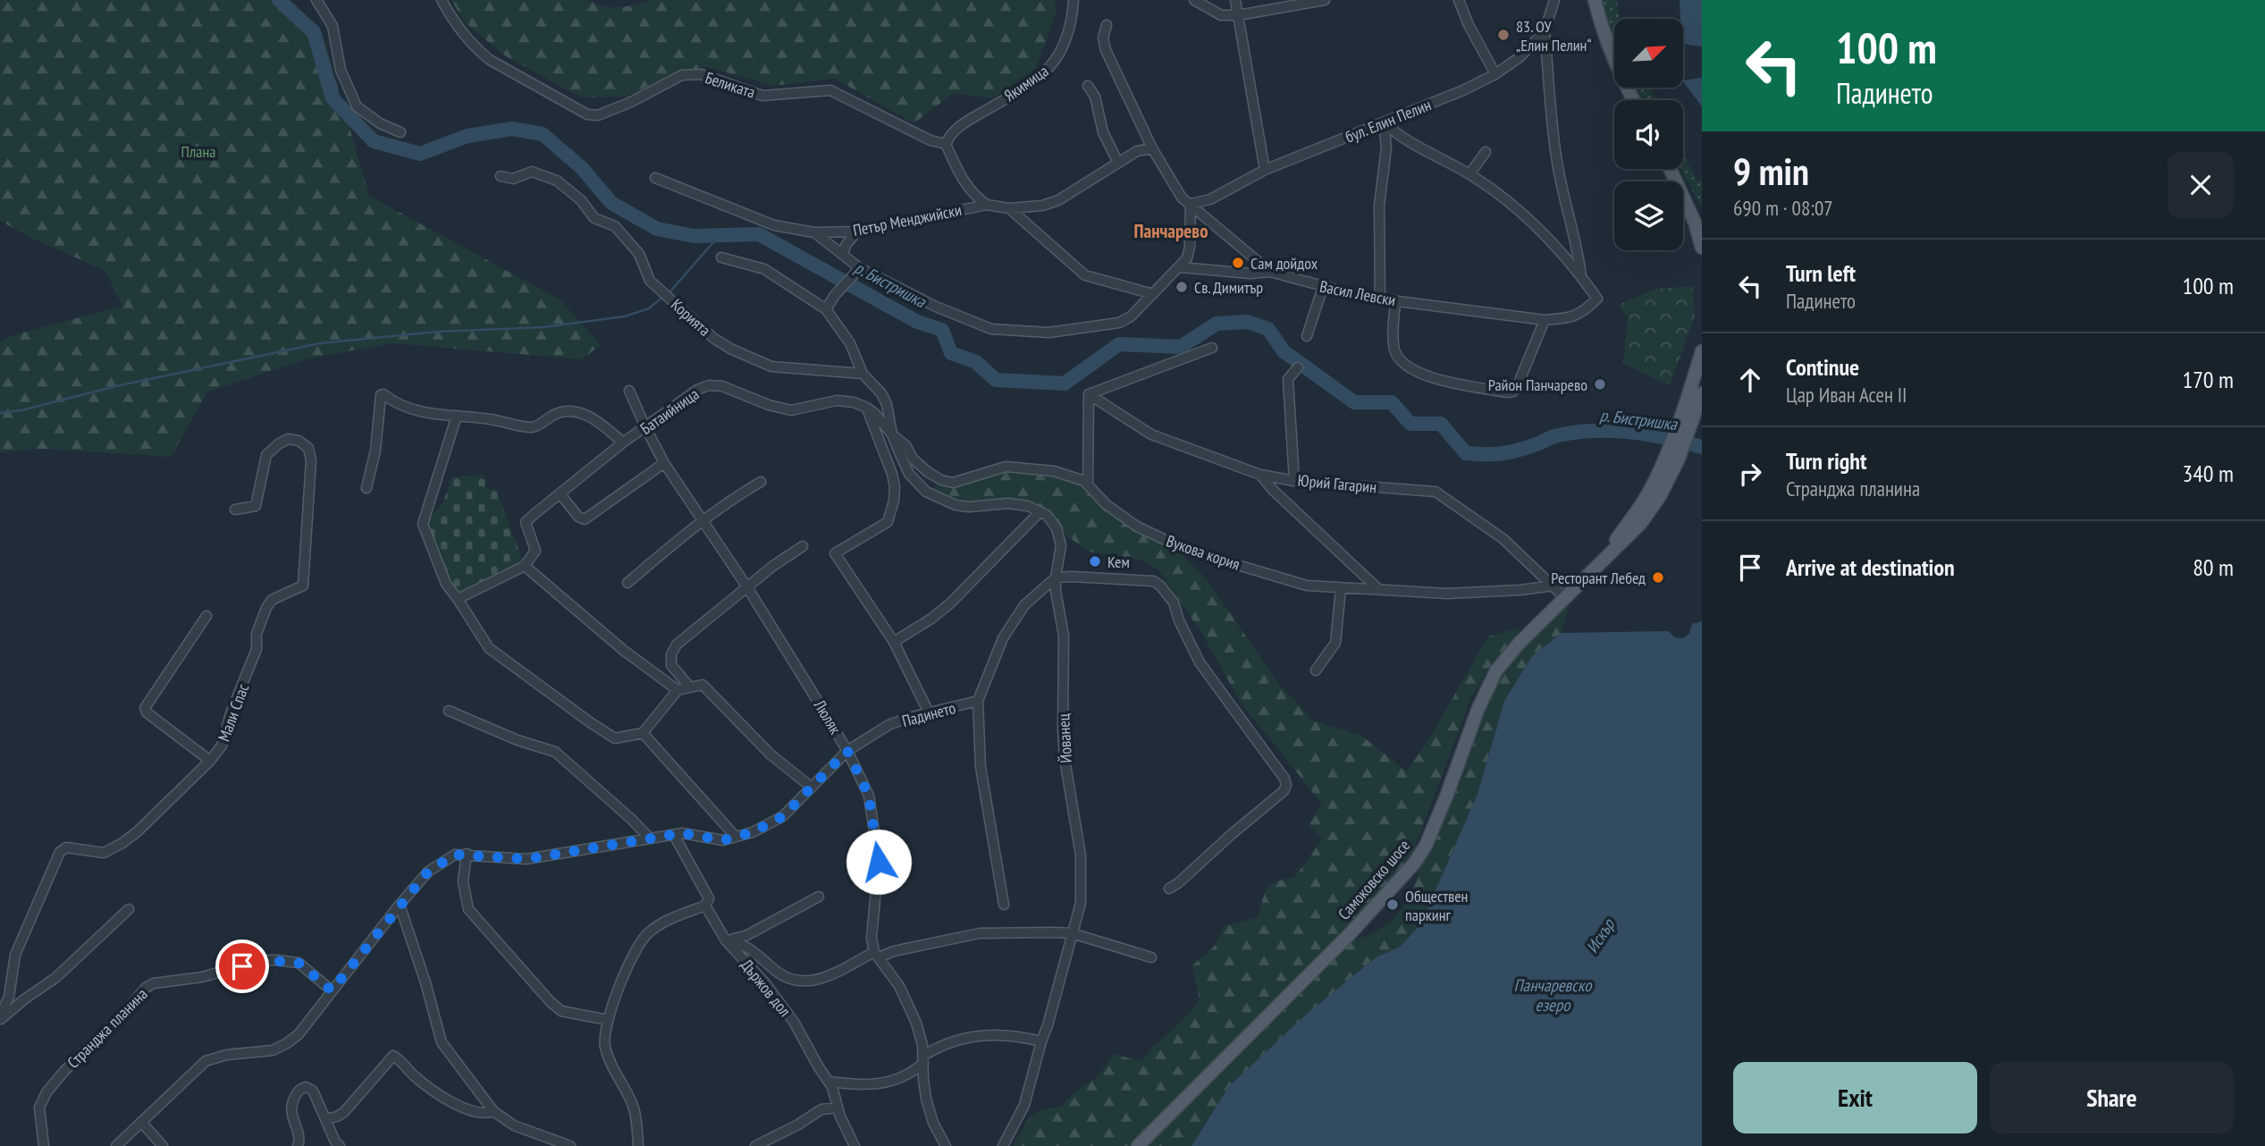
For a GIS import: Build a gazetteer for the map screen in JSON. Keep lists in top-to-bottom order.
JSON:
{
  "streets": {
    "main road": ["Самоковско шосе"],
    "street": [
      "Якимица",
      "Беликата",
      "бул. Елин Пелин",
      "Петър Менджийски",
      "Васил Левски",
      "Корията",
      "Батаийница",
      "Юрий Гагарин",
      "Вукова кория",
      "Мали Спас",
      "Падинето",
      "Люляк",
      "Йованец",
      "Държов дол",
      "Странджа планина"
    ]
  },
  "crossings": [
    ["Якимица", "Беликата"],
    ["бул. Елин Пелин", "Васил Левски"],
    ["Петър Менджийски", "Васил Левски"],
    ["Батаийница", "Люляк"],
    ["Юрий Гагарин", "Вукова кория"],
    ["Юрий Гагарин", "Самоковско шосе"],
    ["Падинето", "Люляк"],
    ["Падинето", "Държов дол"]
  ],
  "districts": ["Панчарево"],
  "water": ["р. Бистришка", "Искър", "Панчаревско езеро"],
  "parks": ["Плана"],
  "places": [
    "83. ОУ „Елин Пелин“",
    "Сам дойдох",
    "Св. Димитър",
    "Район Панчарево",
    "Кем",
    "Ресторант Лебед",
    "Обществен паркинг"
  ],
  "north": "top right",
  "page": {
    "turn": ["100 m", "Падинето"],
    "heading": ["9 min", "690 m · 08:07"],
    "list": [
      {
        "name": "Turn left",
        "note": "Падинето",
        "value": "100 m"
      },
      {
        "name": "Continue",
        "note": "Цар Иван Асен II",
        "value": "170 m"
      },
      {
        "name": "Turn right",
        "note": "Странджа планина",
        "value": "340 m"
      },
      {
        "name": "Arrive at destination",
        "value": "80 m"
      }
    ],
    "buttons": ["Exit", "Share"]
  }
}
